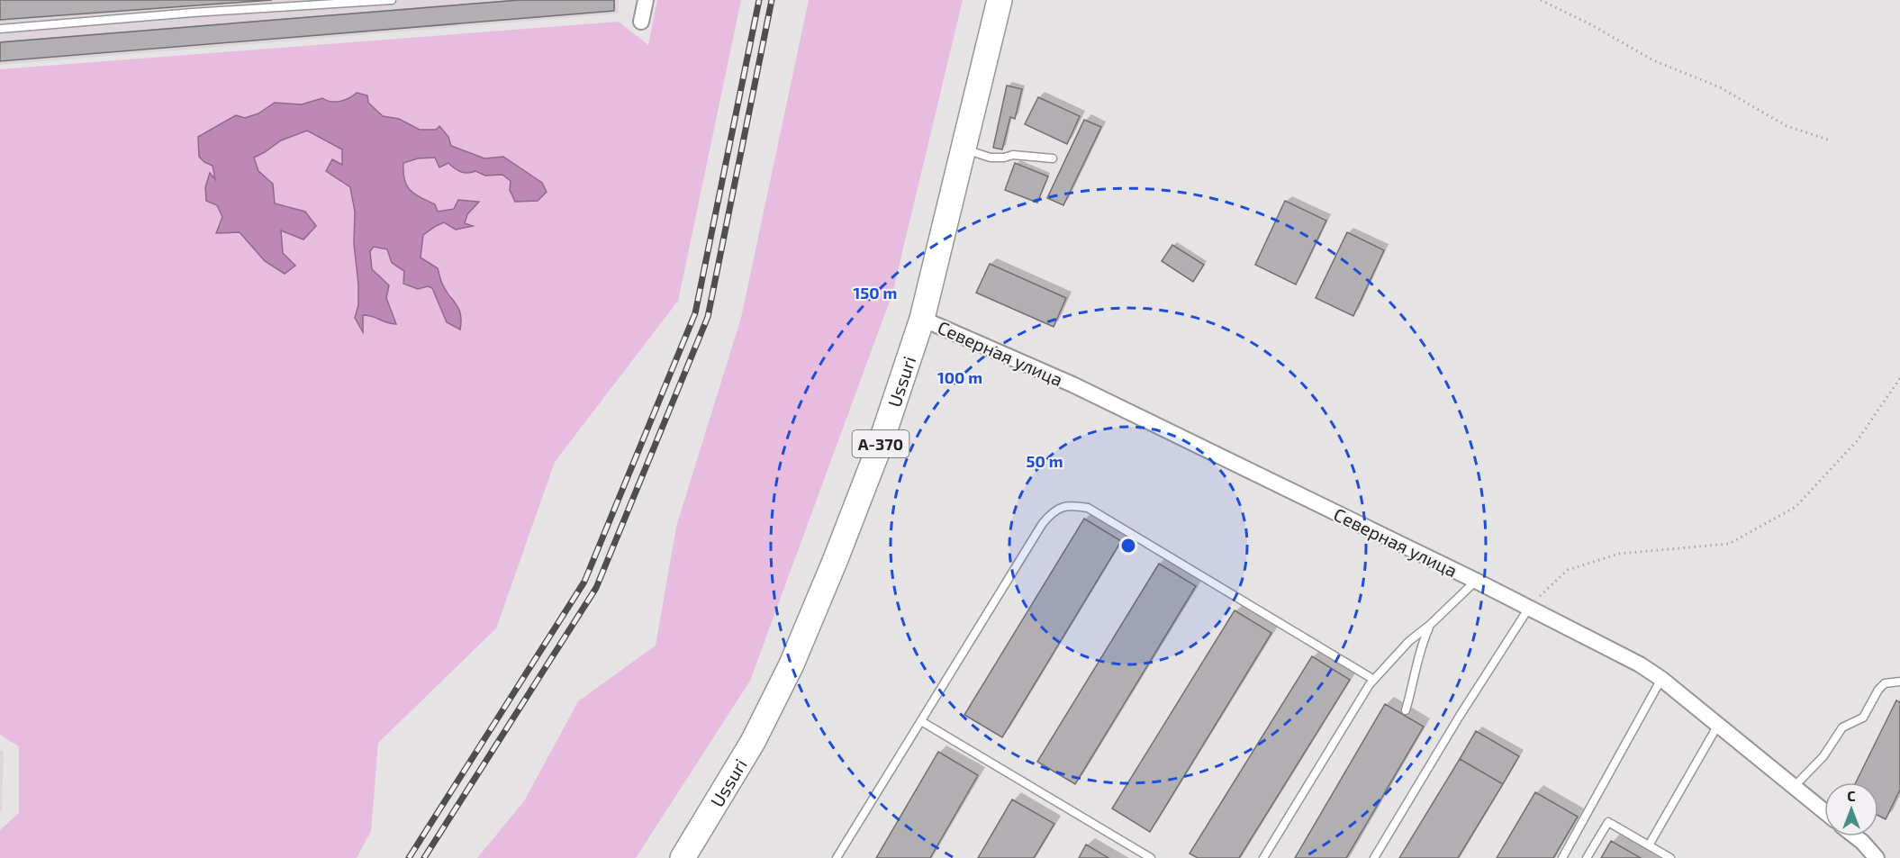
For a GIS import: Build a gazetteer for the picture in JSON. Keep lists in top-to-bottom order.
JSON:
{
  "streets": {
    "highway": ["Ussuri", "А-370"],
    "street": ["Северная улица"]
  },
  "crossings": [
    ["Северная улица", "Ussuri"]
  ],
  "north": "top",
  "rings": ["150 m", "100 m", "50 m"]
}
